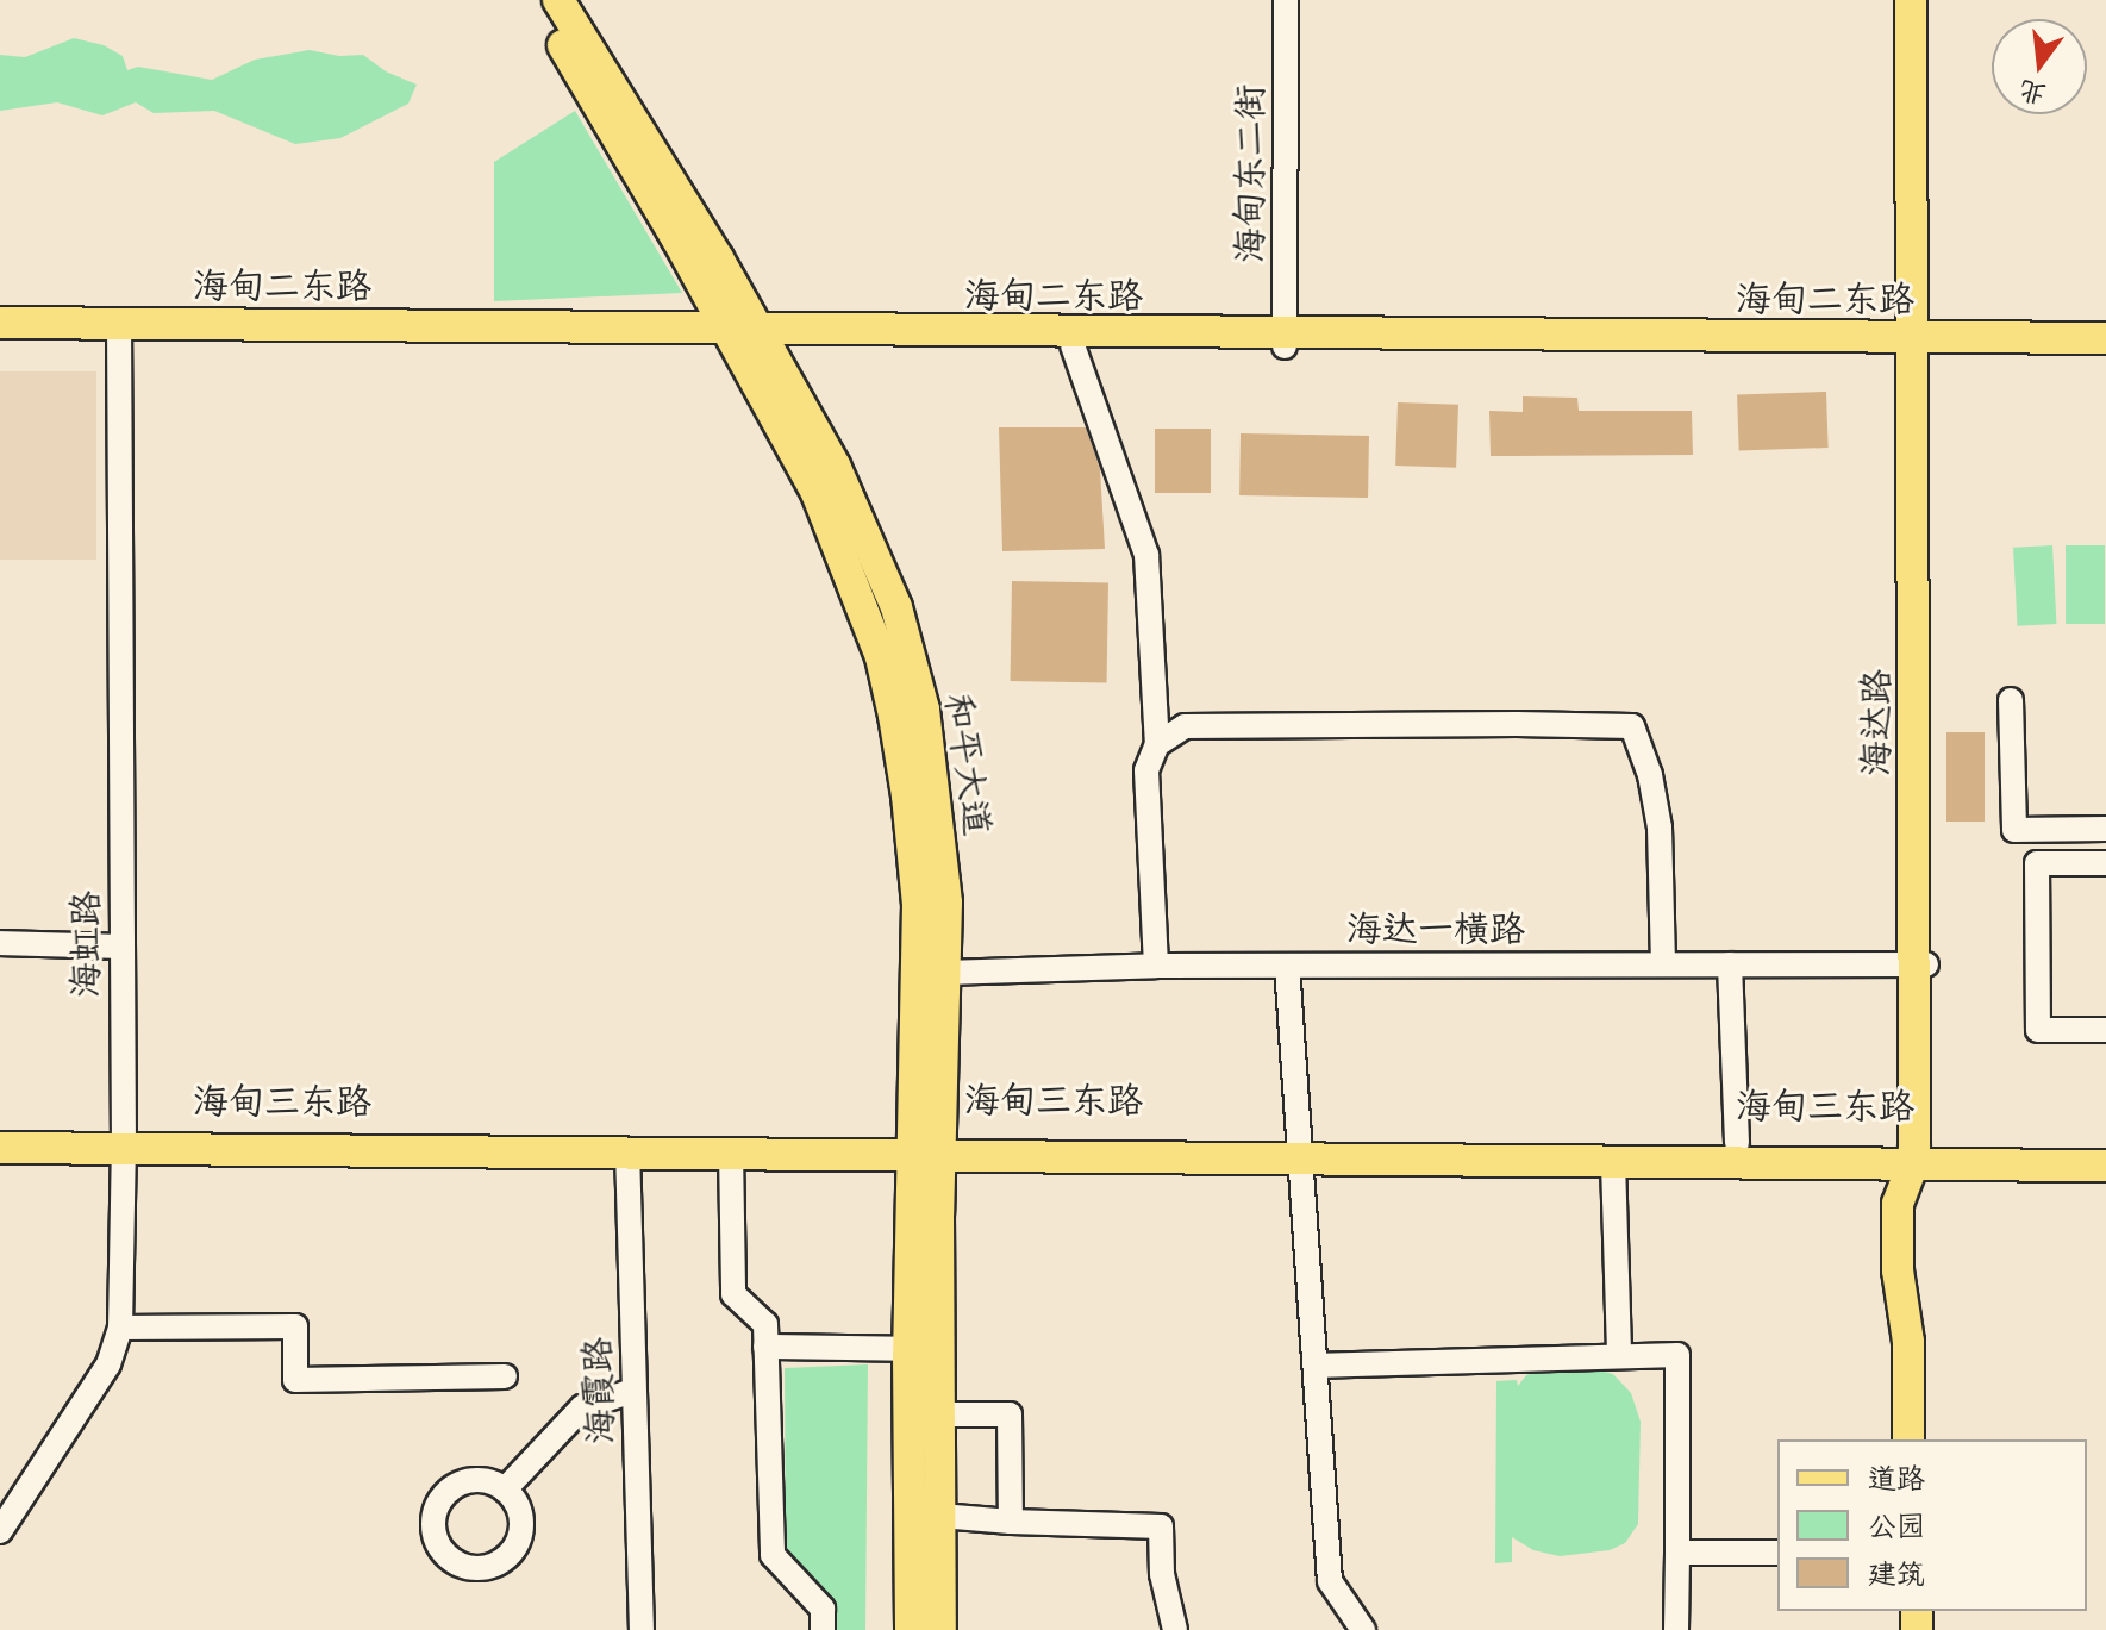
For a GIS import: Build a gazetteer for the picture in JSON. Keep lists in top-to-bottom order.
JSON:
{
  "streets": {
    "main road": [
      "海甸二东路",
      "海达路",
      "和平大道",
      "海甸三东路"
    ],
    "street": [
      "海甸东二街",
      "海达一横路",
      "海虹路",
      "海霞路"
    ]
  },
  "crossings": [
    ["海甸东二街", "海甸二东路"],
    ["海甸二东路", "海达路"],
    ["海甸二东路", "和平大道"],
    ["海甸二东路", "海虹路"],
    ["海达路", "海达一横路"],
    ["海达路", "海甸三东路"],
    ["和平大道", "海达一横路"],
    ["和平大道", "海甸三东路"],
    ["海虹路", "海甸三东路"]
  ],
  "legend": ["道路", "公园", "建筑"],
  "north": "bottom"
}
